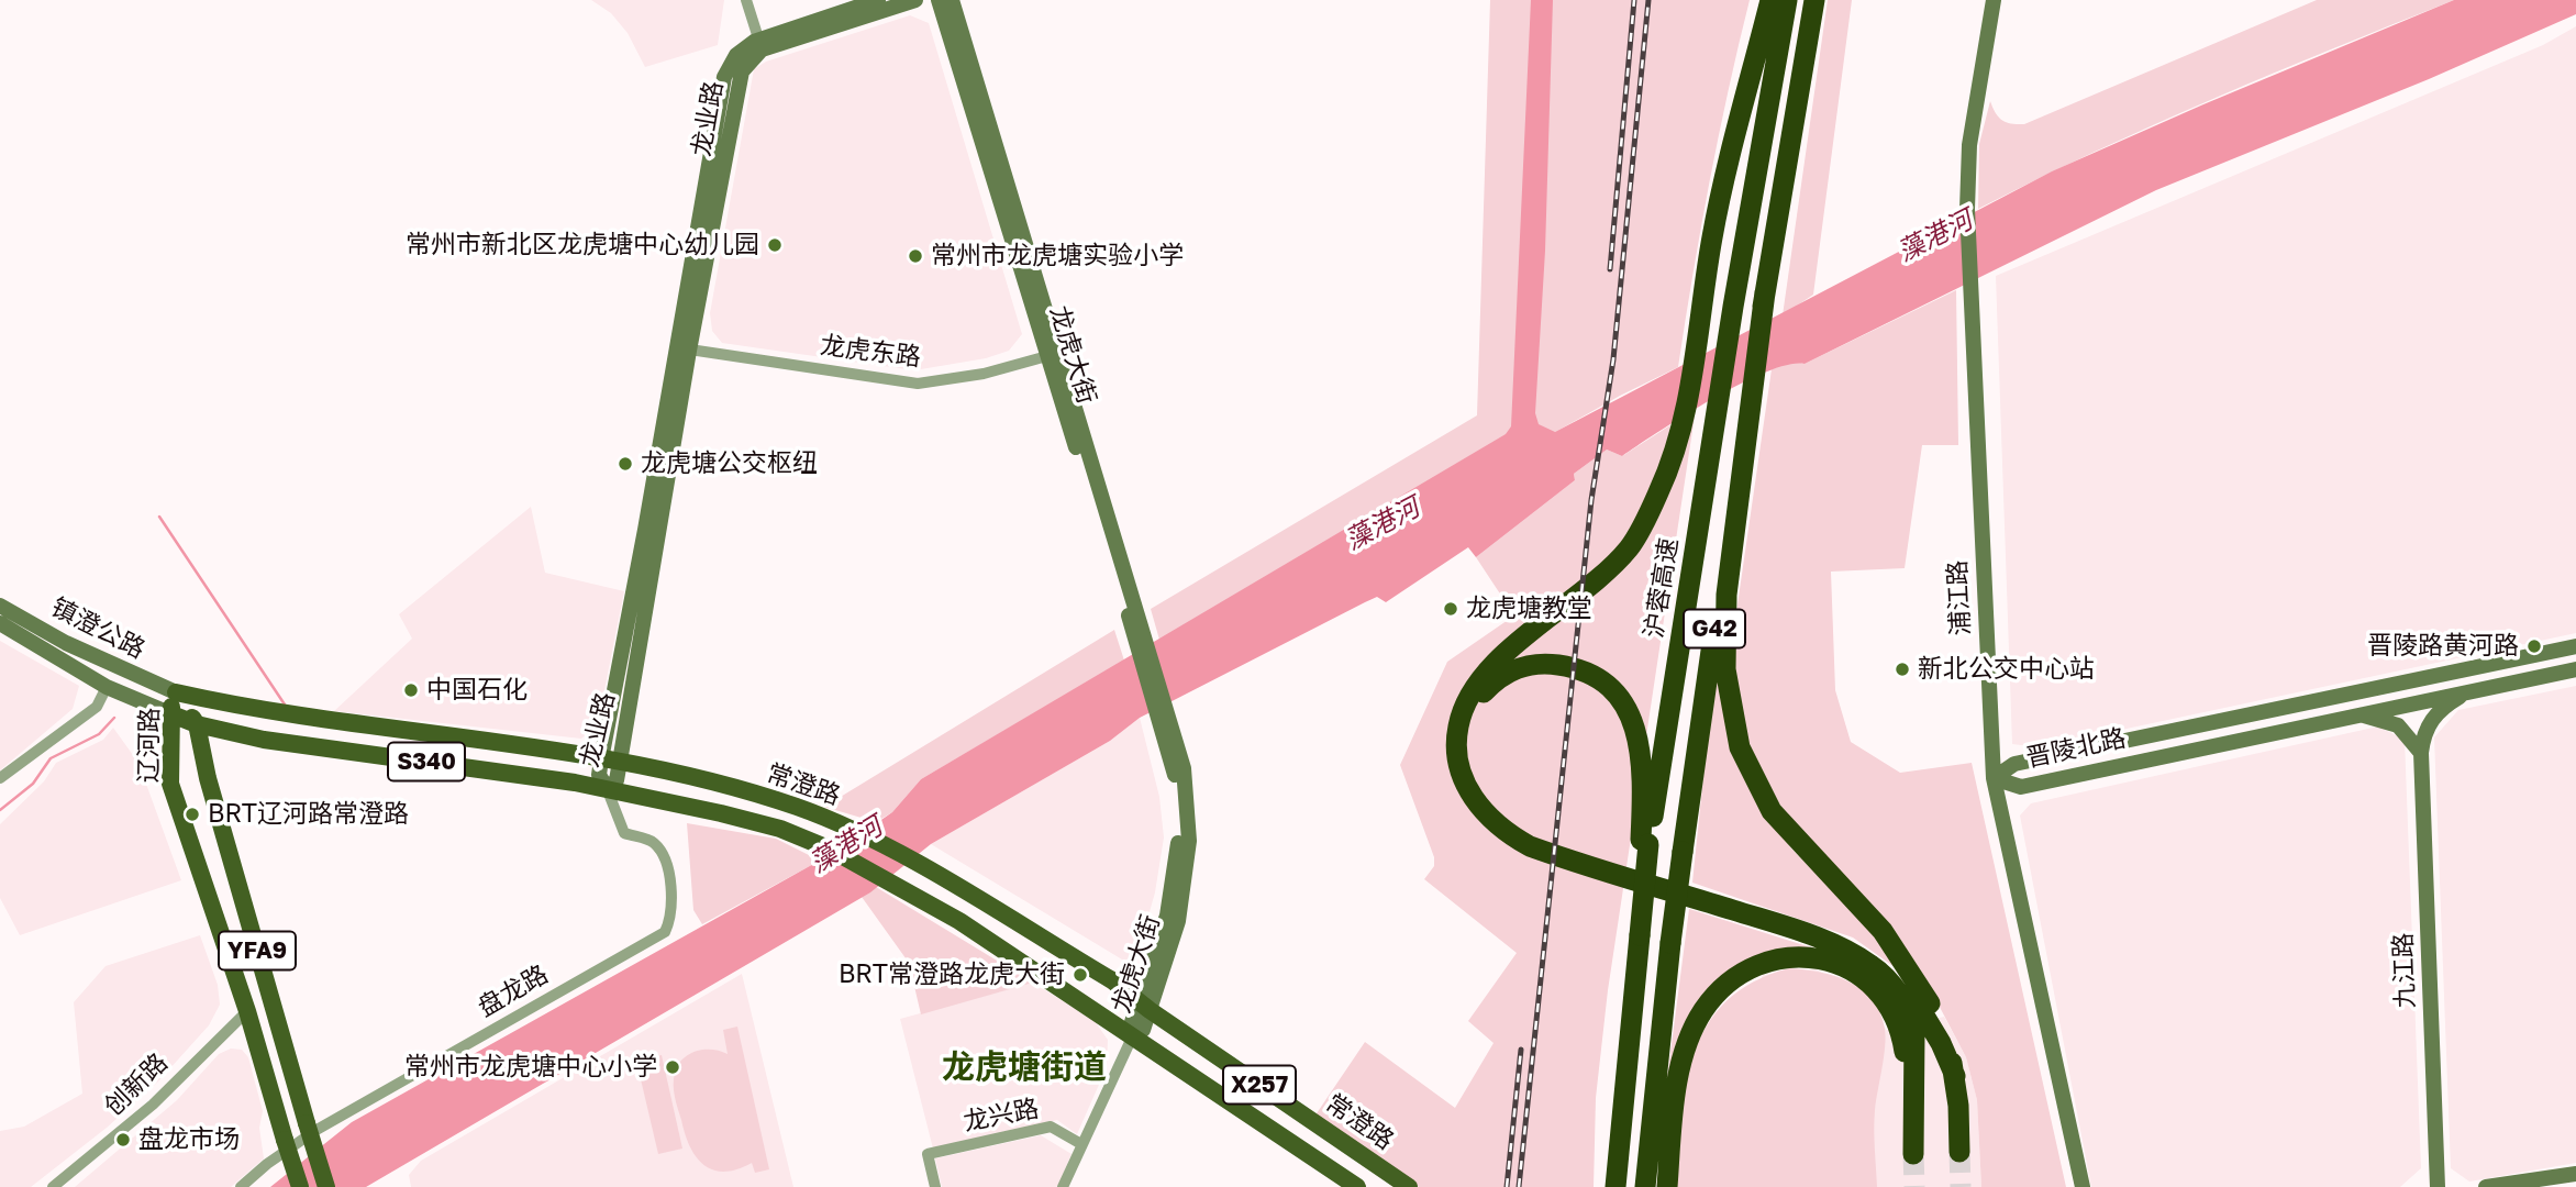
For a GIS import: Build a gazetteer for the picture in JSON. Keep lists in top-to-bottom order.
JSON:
{
  "streets": {
    "highway": ["沪蓉高速", "G42"],
    "main road": [
      "辽河路",
      "S340",
      "常澄路",
      "YFA9",
      "X257"
    ],
    "street": [
      "龙业路",
      "龙虎东路",
      "龙虎大街",
      "浦江路",
      "镇澄公路",
      "晋陵北路",
      "九江路",
      "盘龙路",
      "创新路",
      "龙兴路"
    ]
  },
  "crossings": [
    ["龙业路", "龙虎东路"],
    ["龙业路", "常澄路"],
    ["龙业路", "盘龙路"],
    ["龙虎东路", "龙虎大街"],
    ["龙虎大街", "常澄路"],
    ["浦江路", "晋陵北路"],
    ["镇澄公路", "辽河路"],
    ["镇澄公路", "常澄路"],
    ["辽河路", "常澄路"],
    ["辽河路", "创新路"],
    ["常澄路", "盘龙路"]
  ],
  "districts": ["龙虎塘街道"],
  "water": ["藻港河"],
  "places": [
    "常州市新北区龙虎塘中心幼儿园",
    "常州市龙虎塘实验小学",
    "龙虎塘公交枢纽",
    "龙虎塘教堂",
    "晋陵路黄河路",
    "新北公交中心站",
    "中国石化",
    "BRT辽河路常澄路",
    "BRT常澄路龙虎大街",
    "常州市龙虎塘中心小学",
    "盘龙市场"
  ]
}
